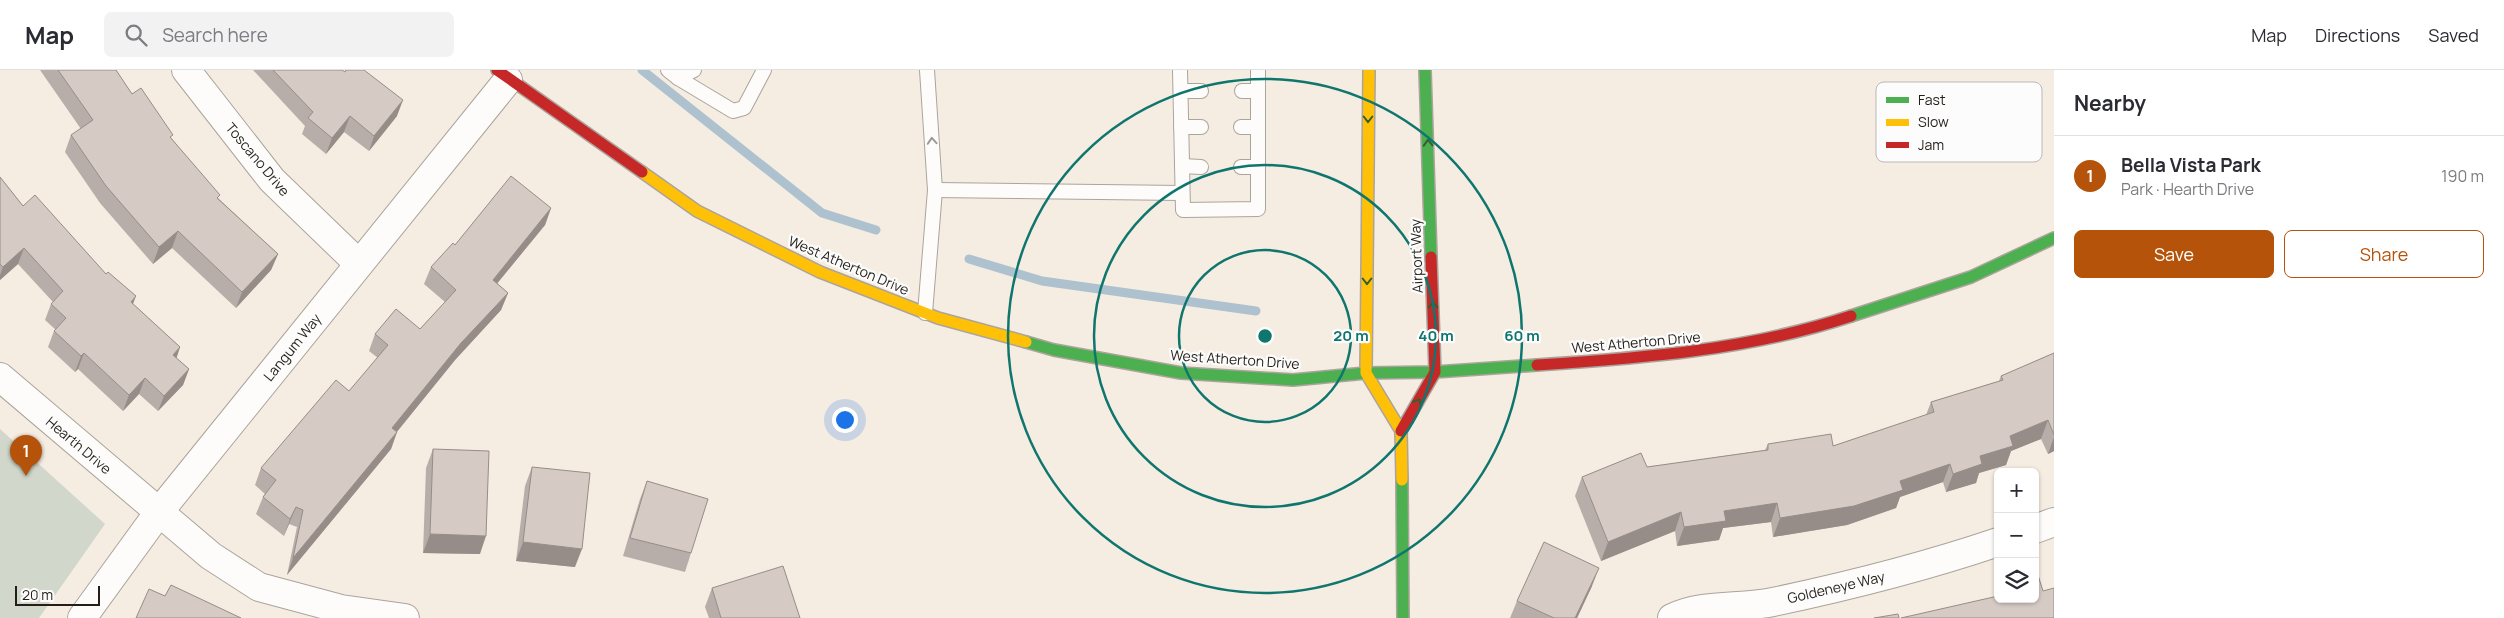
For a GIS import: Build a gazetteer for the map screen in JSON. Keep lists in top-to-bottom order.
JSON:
{
  "streets": {
    "street": [
      "Toscano Drive",
      "Airport Way",
      "West Atherton Drive",
      "Langum Way",
      "Hearth Drive",
      "Goldeneye Way"
    ]
  },
  "crossings": [
    ["Toscano Drive", "Langum Way"],
    ["Airport Way", "West Atherton Drive"],
    ["West Atherton Drive", "Langum Way"],
    ["Langum Way", "Hearth Drive"]
  ],
  "legend": ["Fast", "Slow", "Jam"],
  "scale_bar": "20 m",
  "page": {
    "header": "Map",
    "search": "Search here",
    "nav": ["Map", "Directions", "Saved"],
    "heading": "Nearby",
    "list": [
      {
        "mark": "1",
        "name": "Bella Vista Park",
        "note": "Park · Hearth Drive",
        "value": "190 m"
      }
    ],
    "buttons": ["Save", "Share"],
    "pins": "1",
    "map_buttons": ["+", "−"],
    "scale": "20 m"
  },
  "rings": ["20 m", "40 m", "60 m"]
}
